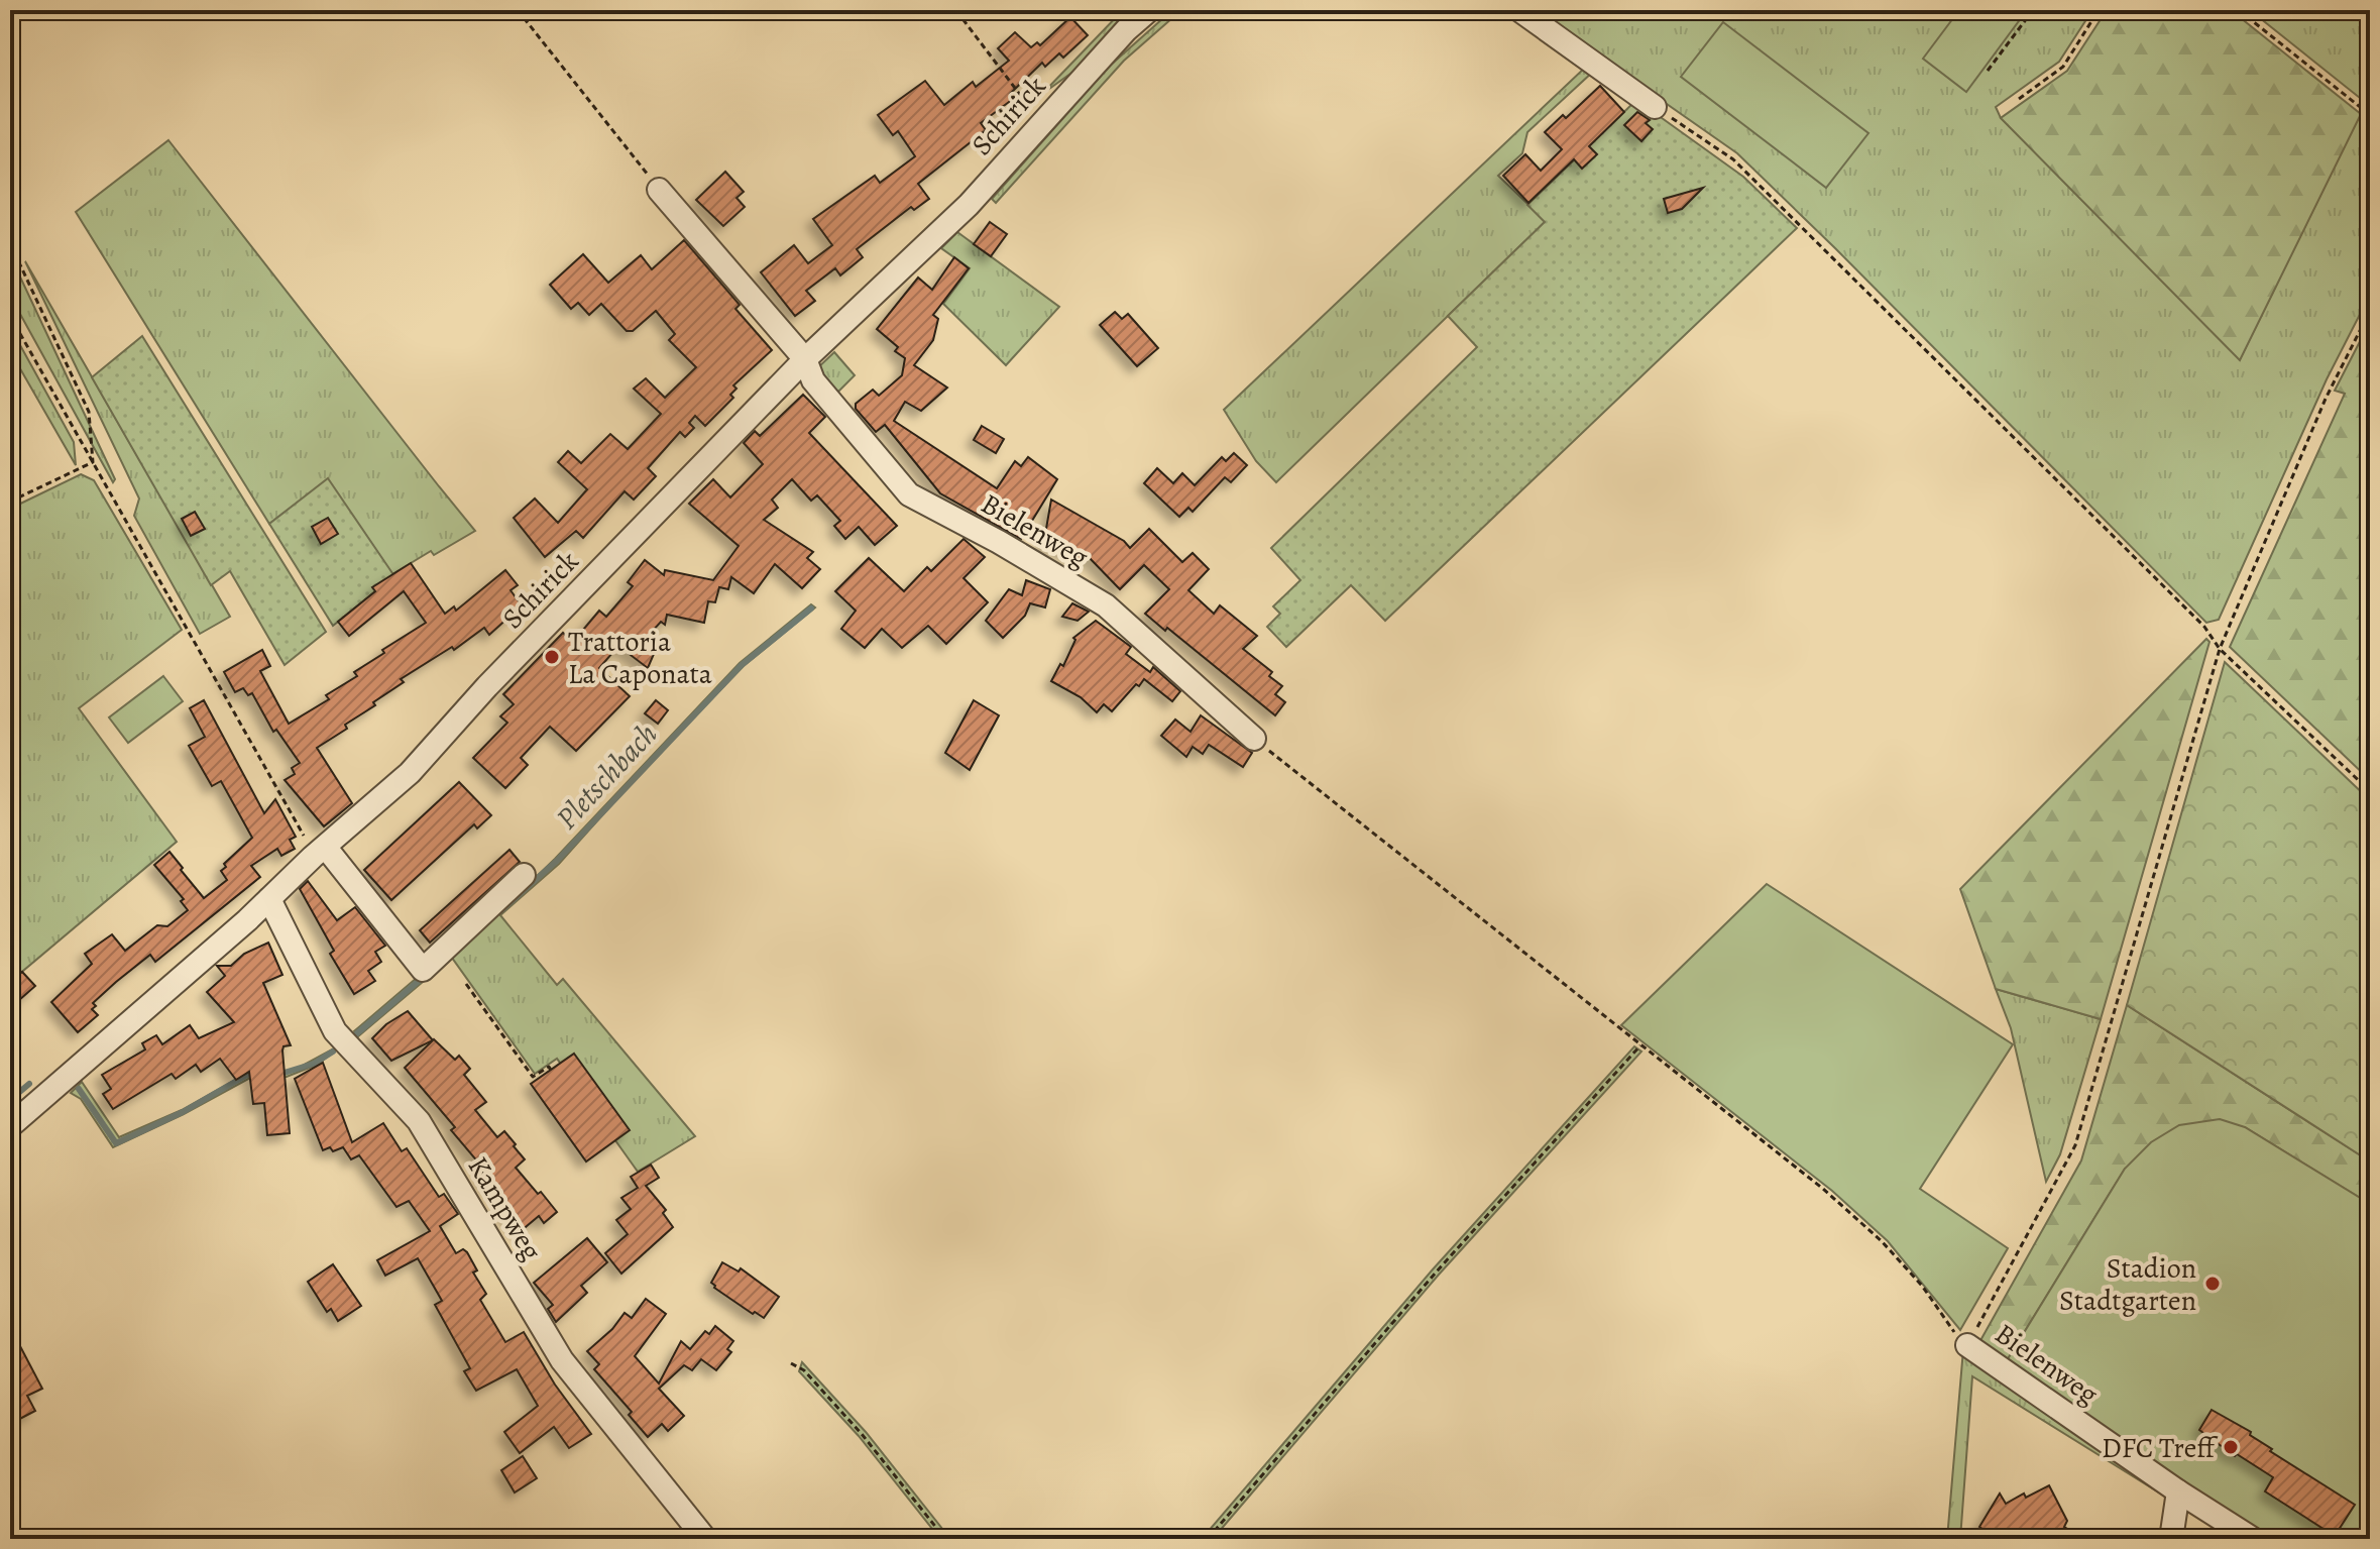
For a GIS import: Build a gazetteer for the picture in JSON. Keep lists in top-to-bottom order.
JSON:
{
  "streets": {
    "street": ["Schirick", "Bielenweg", "Kampweg"]
  },
  "crossings": [
    ["Schirick", "Bielenweg"],
    ["Schirick", "Kampweg"]
  ],
  "water": ["Pletschbach"],
  "places": ["Trattoria La Caponata", "Stadion Stadtgarten", "DFC Treff"]
}
